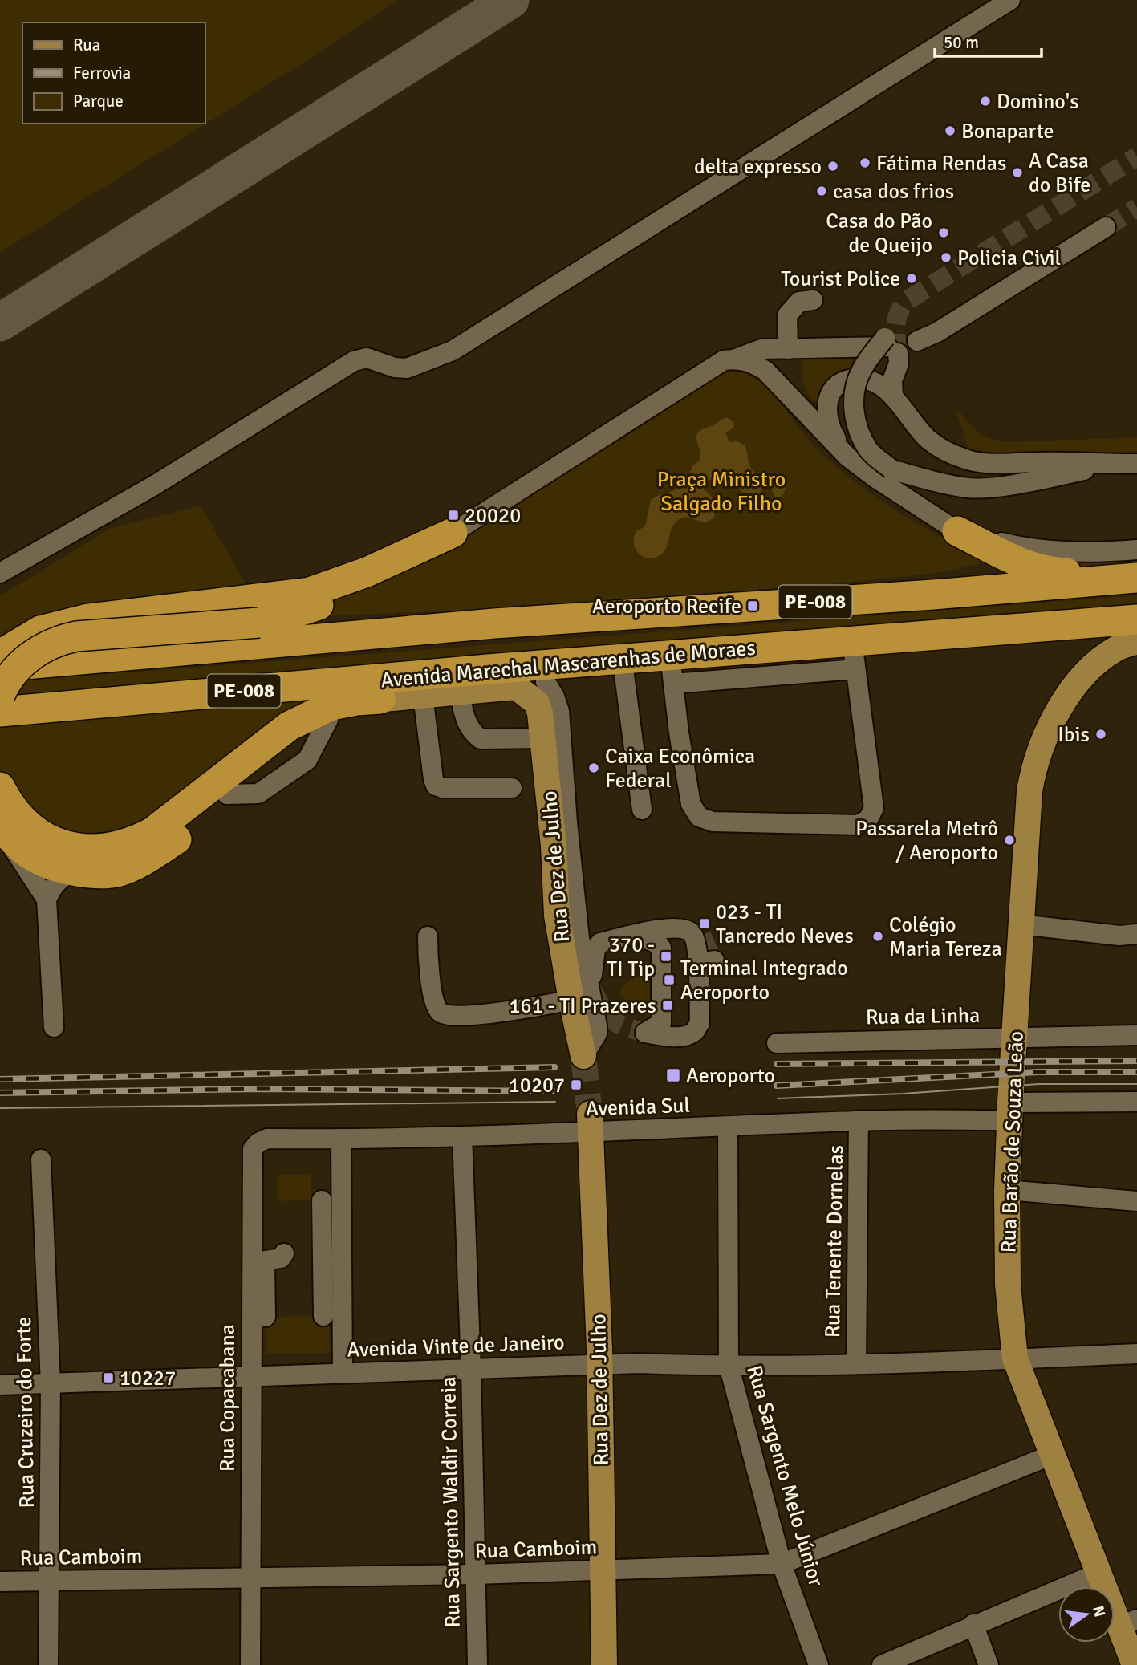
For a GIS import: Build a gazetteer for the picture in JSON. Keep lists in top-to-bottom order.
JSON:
{
  "streets": {
    "highway": ["PE-008", "Avenida Marechal Mascarenhas de Moraes"],
    "main road": ["Rua Dez de Julho", "Rua Barão de Souza Leão"],
    "street": [
      "Rua da Linha",
      "Avenida Sul",
      "Rua Tenente Dornelas",
      "Avenida Vinte de Janeiro",
      "Rua Copacabana",
      "Rua Cruzeiro do Forte",
      "Rua Sargento Melo Júnior",
      "Rua Sargento Waldir Correia",
      "Rua Camboim"
    ]
  },
  "crossings": [
    ["Rua Dez de Julho", "Avenida Sul"],
    ["Rua Dez de Julho", "Avenida Vinte de Janeiro"],
    ["Rua Dez de Julho", "Rua Camboim"],
    ["Rua da Linha", "Rua Barão de Souza Leão"],
    ["Avenida Sul", "Rua Barão de Souza Leão"],
    ["Avenida Sul", "Rua Tenente Dornelas"],
    ["Avenida Sul", "Rua Copacabana"],
    ["Avenida Sul", "Rua Sargento Melo Júnior"],
    ["Avenida Sul", "Rua Sargento Waldir Correia"],
    ["Rua Barão de Souza Leão", "Avenida Vinte de Janeiro"],
    ["Rua Barão de Souza Leão", "Rua Camboim"],
    ["Rua Tenente Dornelas", "Avenida Vinte de Janeiro"],
    ["Avenida Vinte de Janeiro", "Rua Copacabana"],
    ["Avenida Vinte de Janeiro", "Rua Cruzeiro do Forte"],
    ["Avenida Vinte de Janeiro", "Rua Sargento Melo Júnior"],
    ["Avenida Vinte de Janeiro", "Rua Sargento Waldir Correia"],
    ["Rua Copacabana", "Rua Camboim"],
    ["Rua Cruzeiro do Forte", "Rua Camboim"],
    ["Rua Sargento Melo Júnior", "Rua Camboim"],
    ["Rua Sargento Waldir Correia", "Rua Camboim"]
  ],
  "parks": ["Praça Ministro Salgado Filho"],
  "places": {
    "other": [
      "Domino's",
      "Bonaparte",
      "Fátima Rendas",
      "delta expresso",
      "A Casa do Bife",
      "casa dos frios",
      "Casa do Pão de Queijo",
      "Policia Civil",
      "Tourist Police",
      "Ibis",
      "Caixa Econômica Federal",
      "Passarela Metrô / Aeroporto",
      "Colégio Maria Tereza"
    ],
    "transit": [
      "20020",
      "Aeroporto Recife",
      "023 - TI Tancredo Neves",
      "370 - TI Tip",
      "Terminal Integrado Aeroporto",
      "161 - TI Prazeres",
      "Aeroporto",
      "10207",
      "10227"
    ]
  },
  "legend": ["Rua", "Ferrovia", "Parque"],
  "scale_bar": "50 m",
  "north": "right"
}
